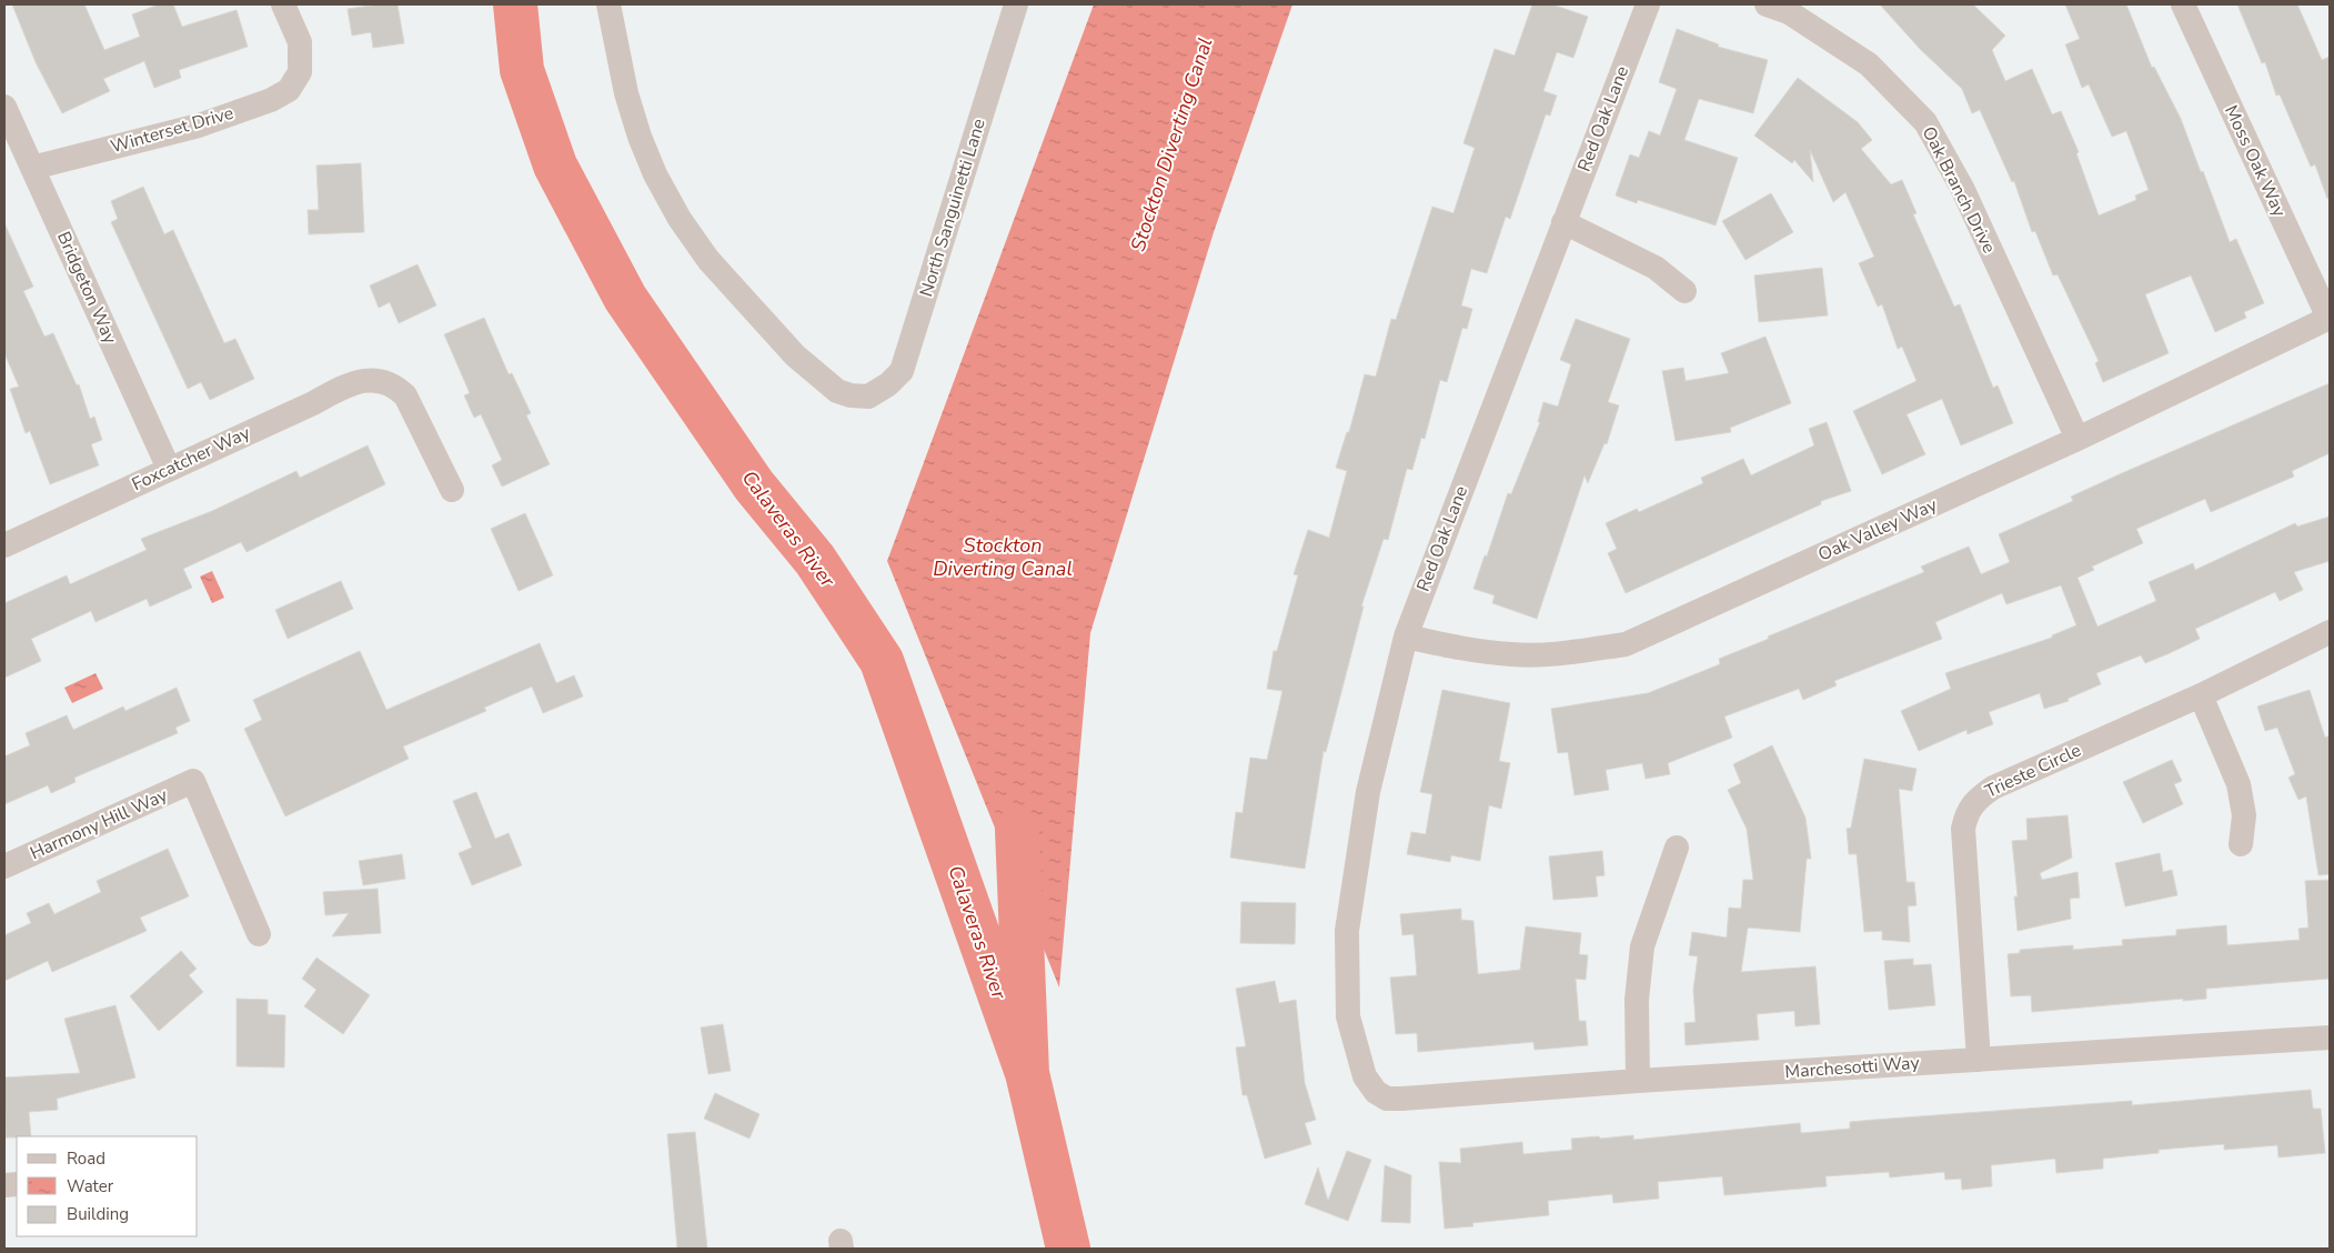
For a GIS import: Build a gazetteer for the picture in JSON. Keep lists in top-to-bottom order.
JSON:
{
  "streets": {
    "street": [
      "Red Oak Lane",
      "Winterset Drive",
      "Moss Oak Way",
      "Oak Branch Drive",
      "North Sanguinetti Lane",
      "Bridgeton Way",
      "Foxcatcher Way",
      "Oak Valley Way",
      "Trieste Circle",
      "Harmony Hill Way",
      "Marchesotti Way"
    ]
  },
  "crossings": [
    ["Red Oak Lane", "Oak Valley Way"],
    ["Red Oak Lane", "Marchesotti Way"],
    ["Winterset Drive", "Bridgeton Way"],
    ["Moss Oak Way", "Oak Valley Way"],
    ["Oak Branch Drive", "Oak Valley Way"],
    ["Bridgeton Way", "Foxcatcher Way"],
    ["Trieste Circle", "Marchesotti Way"]
  ],
  "water": ["Stockton Diverting Canal", "Calaveras River"],
  "legend": ["Road", "Water", "Building"]
}
